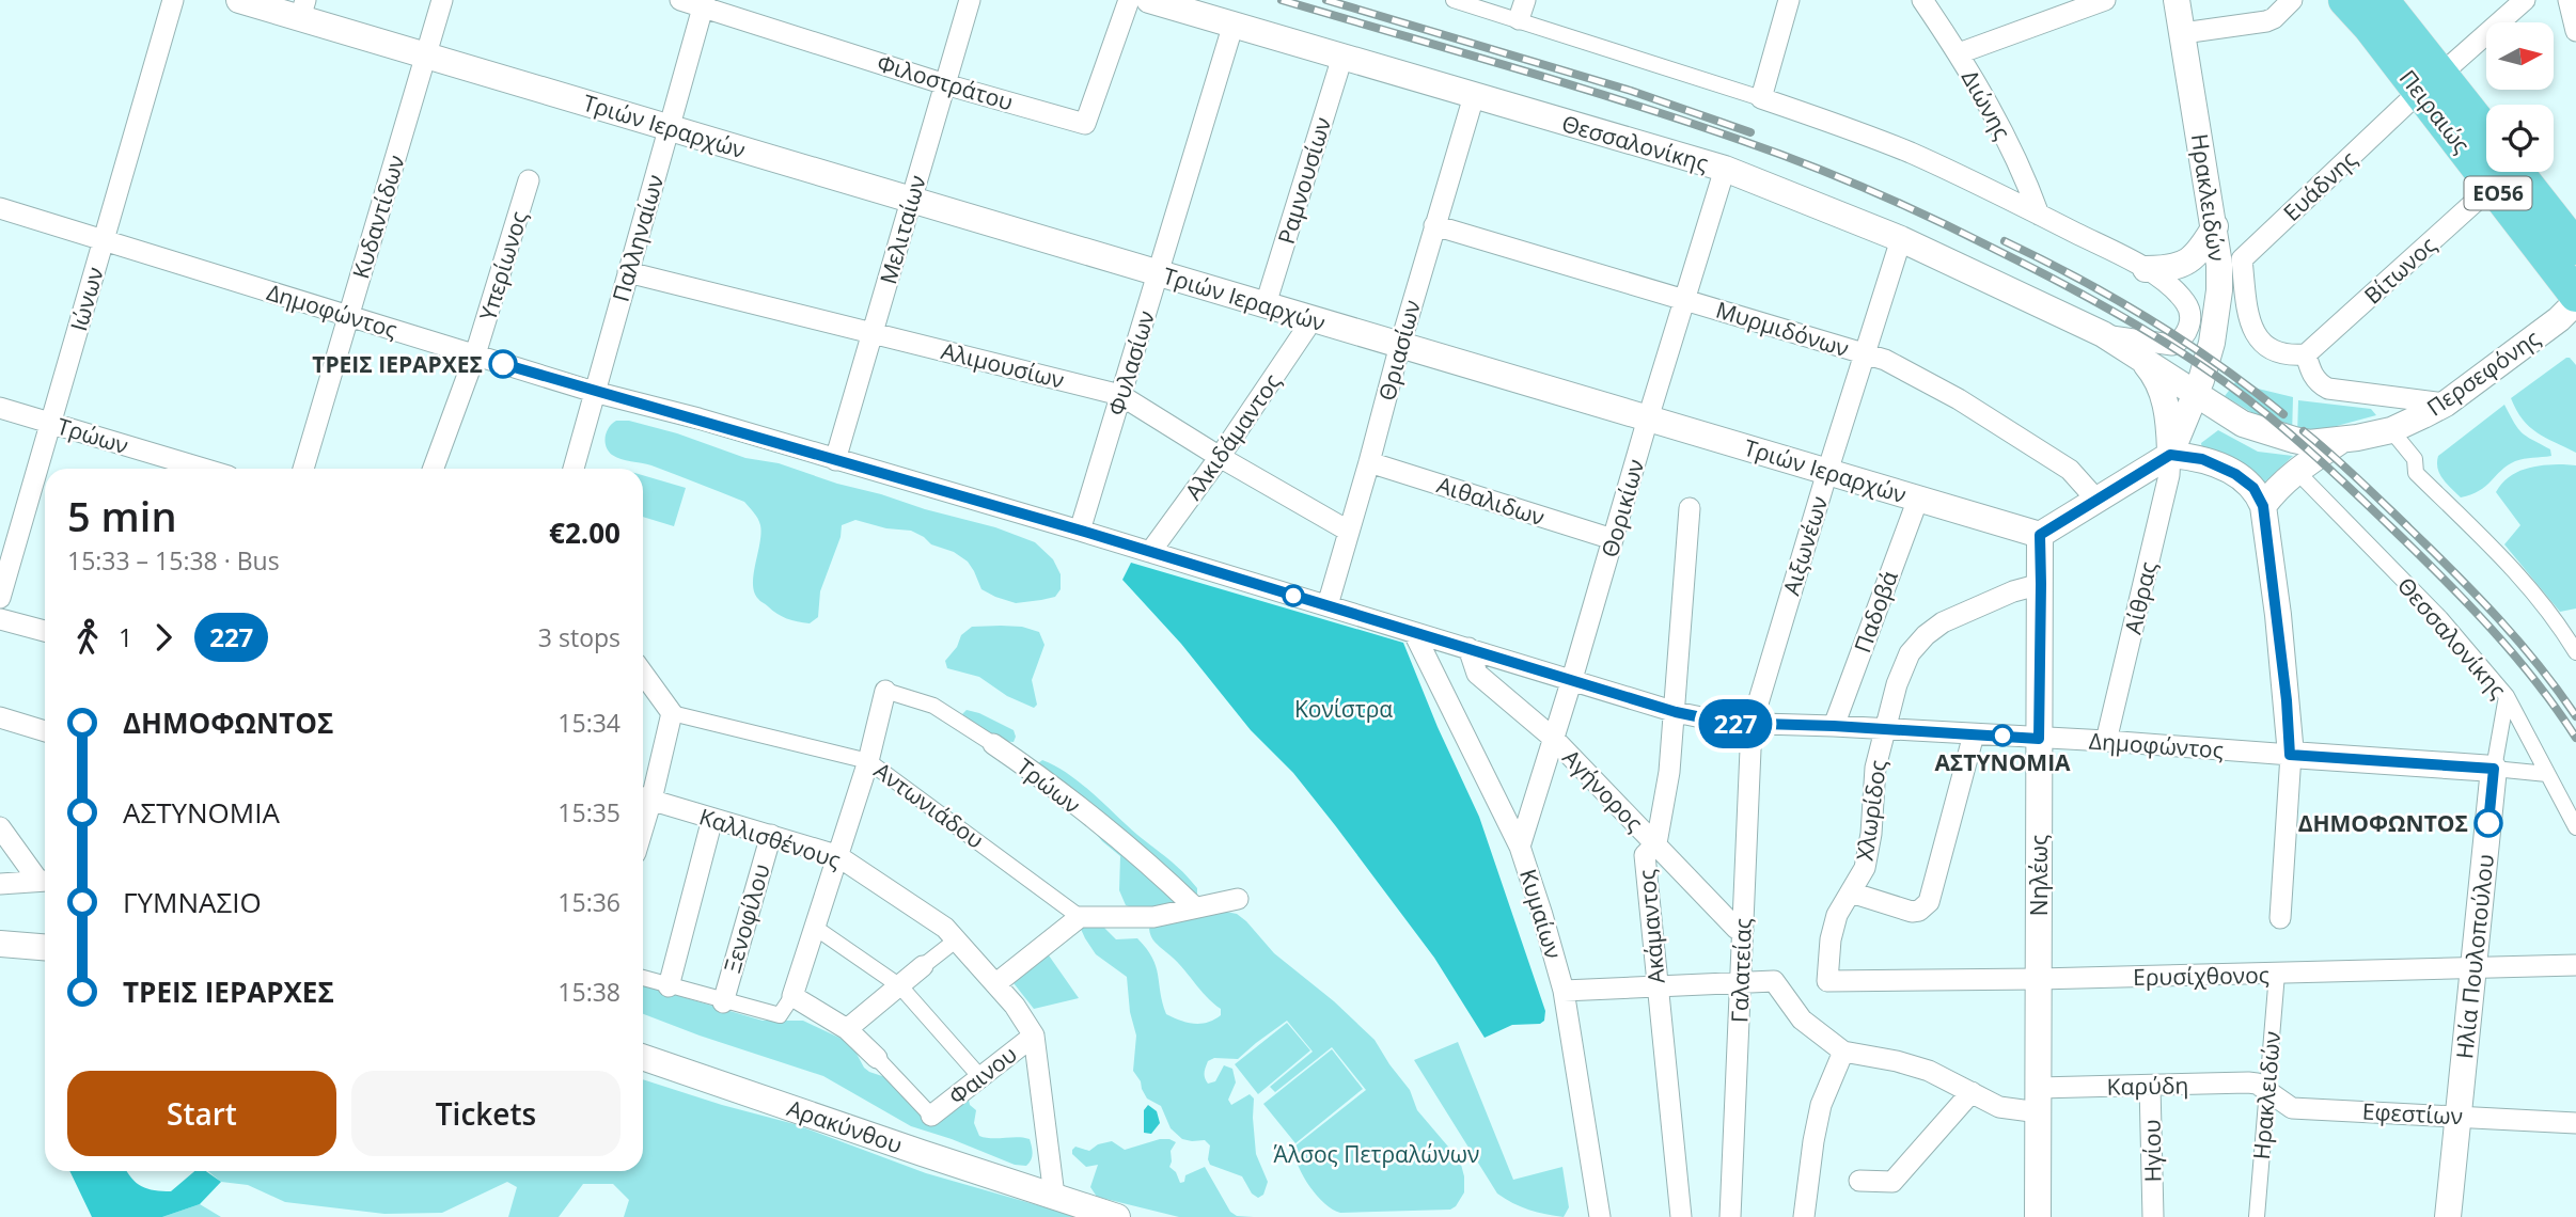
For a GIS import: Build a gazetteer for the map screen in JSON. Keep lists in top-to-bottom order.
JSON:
{
  "streets": {
    "main road": ["Πειραιώς", "ΕΟ56"],
    "street": [
      "Φιλοστράτου",
      "Διώνης",
      "Τριών Ιεραρχών",
      "Θεσσαλονίκης",
      "Ραμνουσίων",
      "Ευάδνης",
      "Ηρακλειδών",
      "Κυδαντίδων",
      "Μελιταίων",
      "Παλληναίων",
      "Υπερίωνος",
      "Βίτωνος",
      "Ιώνων",
      "Δημοφώντος",
      "Μυρμιδόνων",
      "Θριασίων",
      "Φυλασίων",
      "Αλιμουσίων",
      "Περσεφόνης",
      "Τρώων",
      "Αλκιδάμαντος",
      "Αιθαλιδων",
      "Θορικίων",
      "Αιξωνέων",
      "Αίθρας",
      "Παδοβά",
      "Αγήνορος",
      "Αντωνιάδου",
      "Χλωρίδος",
      "Καλλισθένους",
      "Νηλέως",
      "Κυμαίων",
      "Ξενοφίλου",
      "Ακάμαντος",
      "Ηλία Πουλοπούλου",
      "Γαλατείας",
      "Ερυσίχθονος",
      "Φαινου",
      "Καρύδη",
      "Εφεστίων",
      "Αρακύνθου",
      "Ηγίου"
    ]
  },
  "crossings": [
    ["Φιλοστράτου", "Μελιταίων"],
    ["Φιλοστράτου", "Παλληναίων"],
    ["Διώνης", "Θεσσαλονίκης"],
    ["Πειραιώς", "Ευάδνης"],
    ["Πειραιώς", "Βίτωνος"],
    ["Τριών Ιεραρχών", "Ραμνουσίων"],
    ["Τριών Ιεραρχών", "Κυδαντίδων"],
    ["Τριών Ιεραρχών", "Μελιταίων"],
    ["Τριών Ιεραρχών", "Παλληναίων"],
    ["Τριών Ιεραρχών", "Θριασίων"],
    ["Τριών Ιεραρχών", "Φυλασίων"],
    ["Τριών Ιεραρχών", "Αλκιδάμαντος"],
    ["Τριών Ιεραρχών", "Θορικίων"],
    ["Τριών Ιεραρχών", "Αιξωνέων"],
    ["Τριών Ιεραρχών", "Παδοβά"],
    ["Τριών Ιεραρχών", "Νηλέως"],
    ["Θεσσαλονίκης", "Ραμνουσίων"],
    ["Θεσσαλονίκης", "Ηρακλειδών"],
    ["Θεσσαλονίκης", "Δημοφώντος"],
    ["Θεσσαλονίκης", "Θριασίων"],
    ["Θεσσαλονίκης", "Φυλασίων"],
    ["Θεσσαλονίκης", "Περσεφόνης"],
    ["Θεσσαλονίκης", "Θορικίων"],
    ["Θεσσαλονίκης", "Αιξωνέων"],
    ["Θεσσαλονίκης", "Ηλία Πουλοπούλου"],
    ["Ηρακλειδών", "Ερυσίχθονος"],
    ["Ηρακλειδών", "Καρύδη"],
    ["Ηρακλειδών", "Εφεστίων"],
    ["Κυδαντίδων", "Δημοφώντος"],
    ["Μελιταίων", "Δημοφώντος"],
    ["Μελιταίων", "Αλιμουσίων"],
    ["Παλληναίων", "Δημοφώντος"],
    ["Παλληναίων", "Αλιμουσίων"],
    ["Υπερίωνος", "Δημοφώντος"],
    ["Ιώνων", "Δημοφώντος"],
    ["Ιώνων", "Τρώων"],
    ["Δημοφώντος", "Θριασίων"],
    ["Δημοφώντος", "Φυλασίων"],
    ["Δημοφώντος", "Αλκιδάμαντος"],
    ["Δημοφώντος", "Θορικίων"],
    ["Δημοφώντος", "Αιξωνέων"],
    ["Δημοφώντος", "Αίθρας"],
    ["Δημοφώντος", "Παδοβά"],
    ["Δημοφώντος", "Αγήνορος"],
    ["Δημοφώντος", "Χλωρίδος"],
    ["Δημοφώντος", "Νηλέως"],
    ["Δημοφώντος", "Κυμαίων"],
    ["Δημοφώντος", "Ακάμαντος"],
    ["Δημοφώντος", "Ηλία Πουλοπούλου"],
    ["Δημοφώντος", "Γαλατείας"],
    ["Μυρμιδόνων", "Θριασίων"],
    ["Μυρμιδόνων", "Θορικίων"],
    ["Μυρμιδόνων", "Αιξωνέων"],
    ["Θριασίων", "Αλιμουσίων"],
    ["Θριασίων", "Αιθαλιδων"],
    ["Φυλασίων", "Αλιμουσίων"],
    ["Αλιμουσίων", "Αλκιδάμαντος"],
    ["Αιθαλιδων", "Θορικίων"],
    ["Θορικίων", "Αγήνορος"],
    ["Θορικίων", "Κυμαίων"],
    ["Αιξωνέων", "Γαλατείας"],
    ["Αγήνορος", "Ακάμαντος"],
    ["Αγήνορος", "Γαλατείας"],
    ["Χλωρίδος", "Νηλέως"],
    ["Χλωρίδος", "Ερυσίχθονος"],
    ["Καλλισθένους", "Ξενοφίλου"],
    ["Καλλισθένους", "Φαινου"],
    ["Καλλισθένους", "Αρακύνθου"],
    ["Νηλέως", "Ερυσίχθονος"],
    ["Νηλέως", "Καρύδη"],
    ["Ηλία Πουλοπούλου", "Ερυσίχθονος"],
    ["Ηλία Πουλοπούλου", "Εφεστίων"],
    ["Καρύδη", "Εφεστίων"],
    ["Καρύδη", "Ηγίου"]
  ],
  "parks": ["Κονίστρα", "Άλσος Πετραλώνων"],
  "places": ["ΤΡΕΙΣ ΙΕΡΑΡΧΕΣ", "ΑΣΤΥΝΟΜΙΑ", "ΔΗΜΟΦΩΝΤΟΣ"],
  "lines": ["bus line 227"],
  "north": "right",
  "page": {
    "on_map": "227",
    "heading": ["5 min", "15:33 – 15:38 · Bus", "€2.00"],
    "legs": ["1", "227", "3 stops"],
    "list": [
      {
        "name": "ΔΗΜΟΦΩΝΤΟΣ",
        "value": "15:34"
      },
      {
        "name": "ΑΣΤΥΝΟΜΙΑ",
        "value": "15:35"
      },
      {
        "name": "ΓΥΜΝΑΣΙΟ",
        "value": "15:36"
      },
      {
        "name": "ΤΡΕΙΣ ΙΕΡΑΡΧΕΣ",
        "value": "15:38"
      }
    ],
    "buttons": ["Start", "Tickets"]
  }
}
